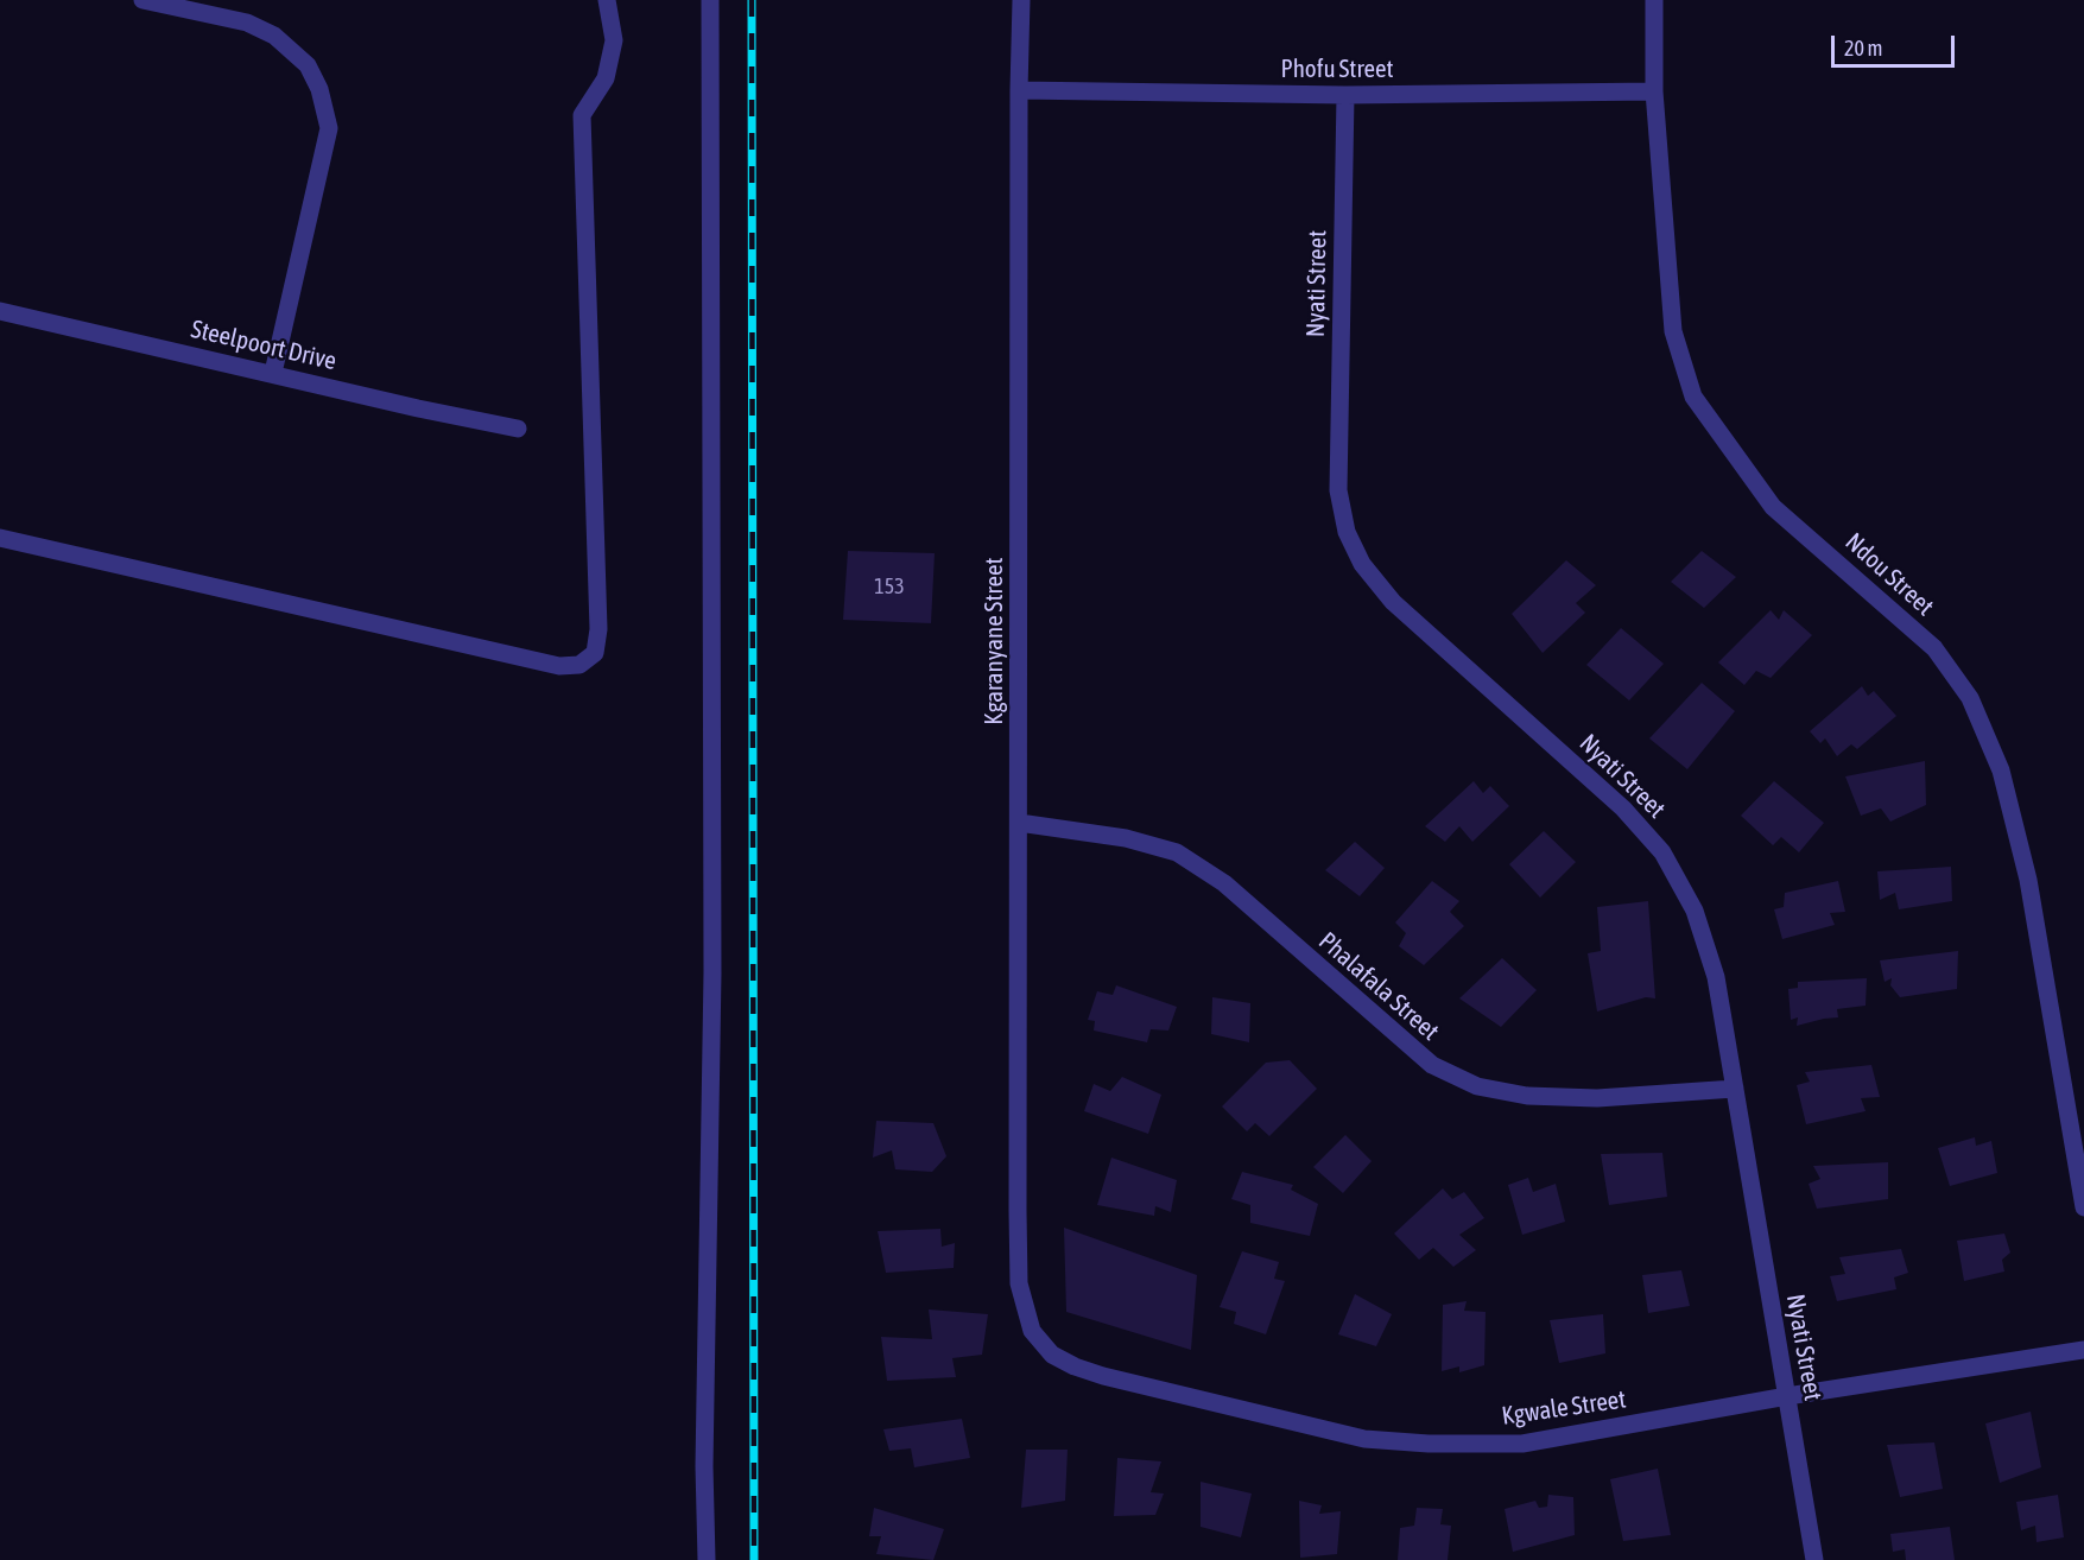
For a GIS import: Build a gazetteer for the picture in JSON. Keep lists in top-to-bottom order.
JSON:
{
  "streets": {
    "street": [
      "Phofu Street",
      "Nyati Street",
      "Steelpoort Drive",
      "Ndou Street",
      "Kgaranyane Street",
      "Phalafala Street",
      "Kgwale Street"
    ]
  },
  "crossings": [
    ["Phofu Street", "Nyati Street"],
    ["Phofu Street", "Ndou Street"],
    ["Phofu Street", "Kgaranyane Street"],
    ["Nyati Street", "Phalafala Street"],
    ["Nyati Street", "Kgwale Street"],
    ["Kgaranyane Street", "Phalafala Street"],
    ["Kgaranyane Street", "Kgwale Street"]
  ],
  "house_numbers": ["153"],
  "scale_bar": "20 m"
}
